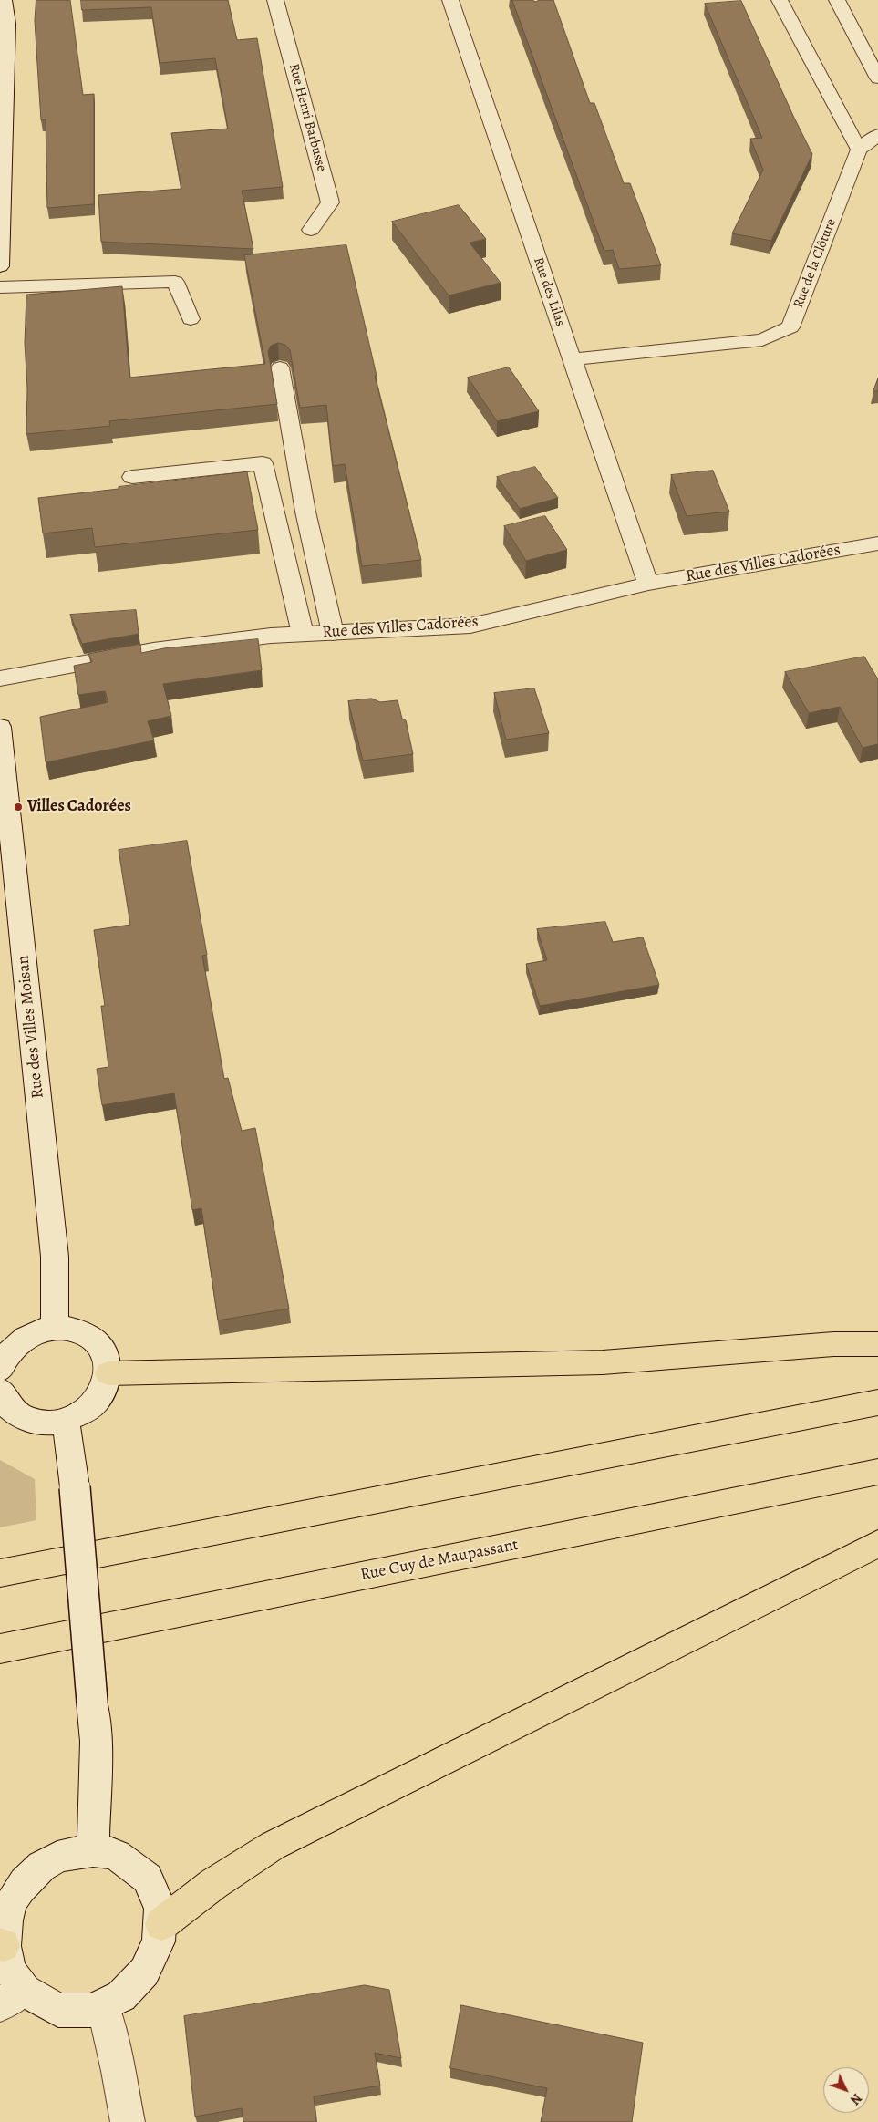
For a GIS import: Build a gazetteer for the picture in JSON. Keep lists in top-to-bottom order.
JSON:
{
  "streets": {
    "main road": ["Rue Guy de Maupassant"],
    "street": [
      "Rue Henri Barbusse",
      "Rue de la Clôture",
      "Rue des Lilas",
      "Rue des Villes Cadorées",
      "Rue des Villes Moisan"
    ]
  },
  "crossings": [
    ["Rue de la Clôture", "Rue des Lilas"],
    ["Rue des Lilas", "Rue des Villes Cadorées"]
  ],
  "places": ["Villes Cadorées"],
  "north": "bottom right"
}
